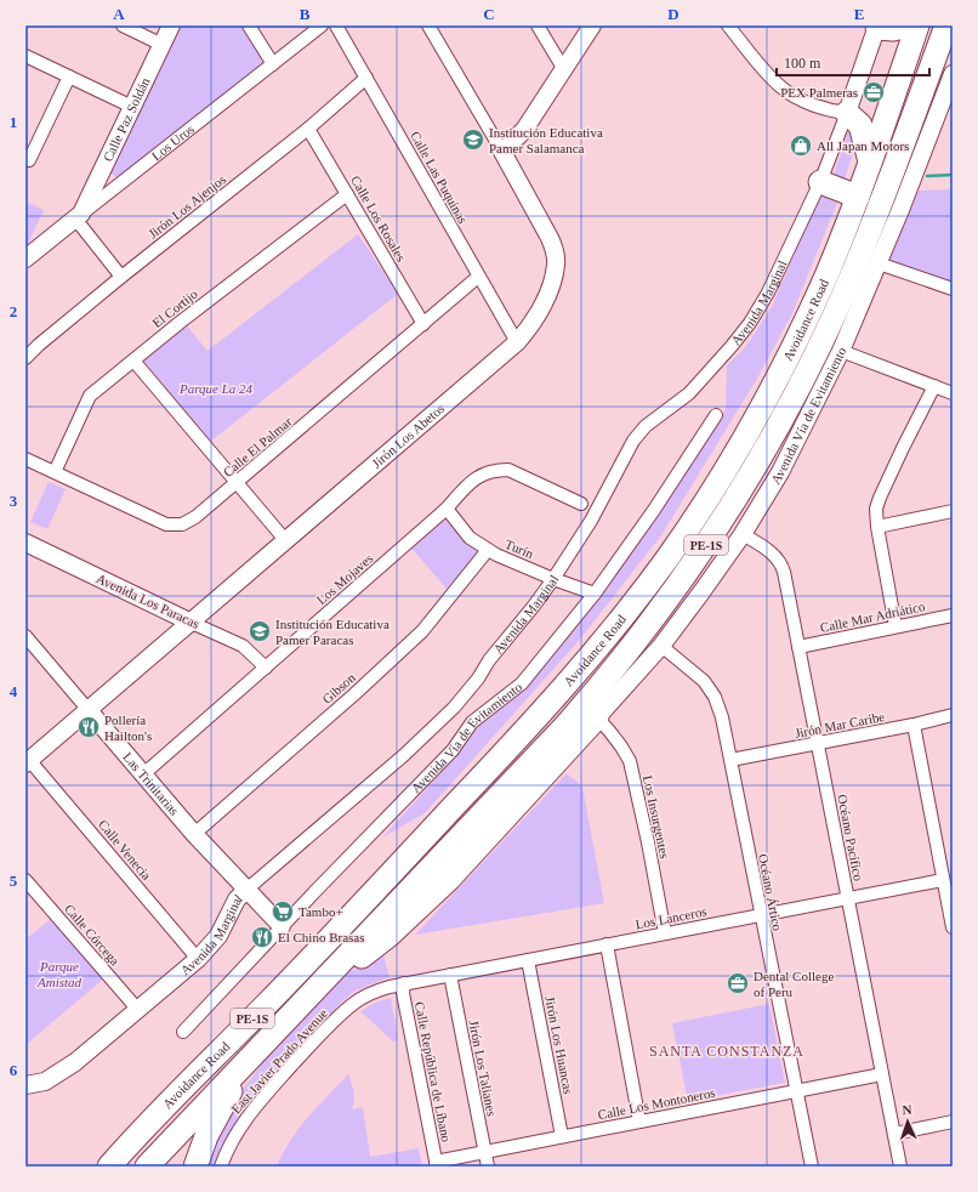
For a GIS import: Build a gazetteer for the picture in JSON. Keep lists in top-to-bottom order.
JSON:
{
  "streets": {
    "highway": ["Avoidance Road", "PE-1S"],
    "street": [
      "Calle Paz Soldán",
      "Los Uros",
      "Calle Las Puquinas",
      "Jirón Los Ajenjos",
      "Calle Los Rosales",
      "Avenida Marginal",
      "El Cortijo",
      "Avenida Vía de Evitamiento",
      "Jirón Los Abetos",
      "Calle El Palmar",
      "Turín",
      "Los Mojaves",
      "Avenida Los Paracas",
      "Calle Mar Adriático",
      "Gibson",
      "Jirón Mar Caribe",
      "Las Trinitarias",
      "Los Insurgentes",
      "Océano Pacífico",
      "Calle Venecia",
      "Océano Ártico",
      "Los Lanceros",
      "Calle Córcega",
      "Jirón Los Huancas",
      "East Javier Prado Avenue",
      "Jirón Los Talianes",
      "Calle República de Líbano",
      "Calle Los Montoneros"
    ]
  },
  "crossings": [
    ["Calle Paz Soldán", "Los Uros"],
    ["Calle Las Puquinas", "Jirón Los Ajenjos"],
    ["Calle Las Puquinas", "Jirón Los Abetos"],
    ["Calle Las Puquinas", "Calle El Palmar"],
    ["Jirón Los Ajenjos", "Calle Los Rosales"],
    ["Calle Los Rosales", "El Cortijo"],
    ["Calle Los Rosales", "Calle El Palmar"],
    ["Avenida Marginal", "Turín"],
    ["Avenida Marginal", "Las Trinitarias"],
    ["Avenida Marginal", "Calle Venecia"],
    ["Avenida Marginal", "Calle Córcega"],
    ["El Cortijo", "Calle El Palmar"],
    ["Avenida Vía de Evitamiento", "Turín"],
    ["Avenida Vía de Evitamiento", "Las Trinitarias"],
    ["Avenida Vía de Evitamiento", "Los Insurgentes"],
    ["Avenida Vía de Evitamiento", "Océano Pacífico"],
    ["Avenida Vía de Evitamiento", "Océano Ártico"],
    ["Jirón Los Abetos", "Avenida Los Paracas"],
    ["Jirón Los Abetos", "Las Trinitarias"],
    ["Jirón Los Abetos", "Calle Venecia"],
    ["Turín", "Los Mojaves"],
    ["Turín", "Gibson"],
    ["Los Mojaves", "Avenida Los Paracas"],
    ["Los Mojaves", "Las Trinitarias"],
    ["Calle Mar Adriático", "Océano Pacífico"],
    ["Gibson", "Las Trinitarias"],
    ["Jirón Mar Caribe", "Océano Pacífico"],
    ["Jirón Mar Caribe", "Océano Ártico"],
    ["Los Insurgentes", "Los Lanceros"],
    ["Océano Pacífico", "Los Lanceros"],
    ["Océano Pacífico", "Calle Los Montoneros"],
    ["Océano Ártico", "Los Lanceros"],
    ["Océano Ártico", "Calle Los Montoneros"],
    ["Los Lanceros", "Jirón Los Huancas"],
    ["Los Lanceros", "East Javier Prado Avenue"],
    ["Los Lanceros", "Jirón Los Talianes"],
    ["Los Lanceros", "Calle República de Líbano"],
    ["Jirón Los Huancas", "Calle Los Montoneros"],
    ["East Javier Prado Avenue", "Calle República de Líbano"],
    ["Jirón Los Talianes", "Calle Los Montoneros"],
    ["Calle República de Líbano", "Calle Los Montoneros"]
  ],
  "districts": ["SANTA CONSTANZA"],
  "parks": ["Parque La 24", "Parque Amistad"],
  "places": {
    "office": ["PEX Palmeras", "Dental College of Peru"],
    "school or university": ["Institución Educativa Pamer Salamanca", "Institución Educativa Pamer Paracas"],
    "shop": ["All Japan Motors"],
    "restaurant": ["Pollería Hailton's", "El Chino Brasas"],
    "supermarket": ["Tambo+"]
  },
  "scale_bar": "100 m",
  "north": "top",
  "grid": {
    "columns": [
      "A",
      "B",
      "C",
      "D",
      "E"
    ],
    "rows": [
      "1",
      "2",
      "3",
      "4",
      "5",
      "6"
    ]
  }
}
